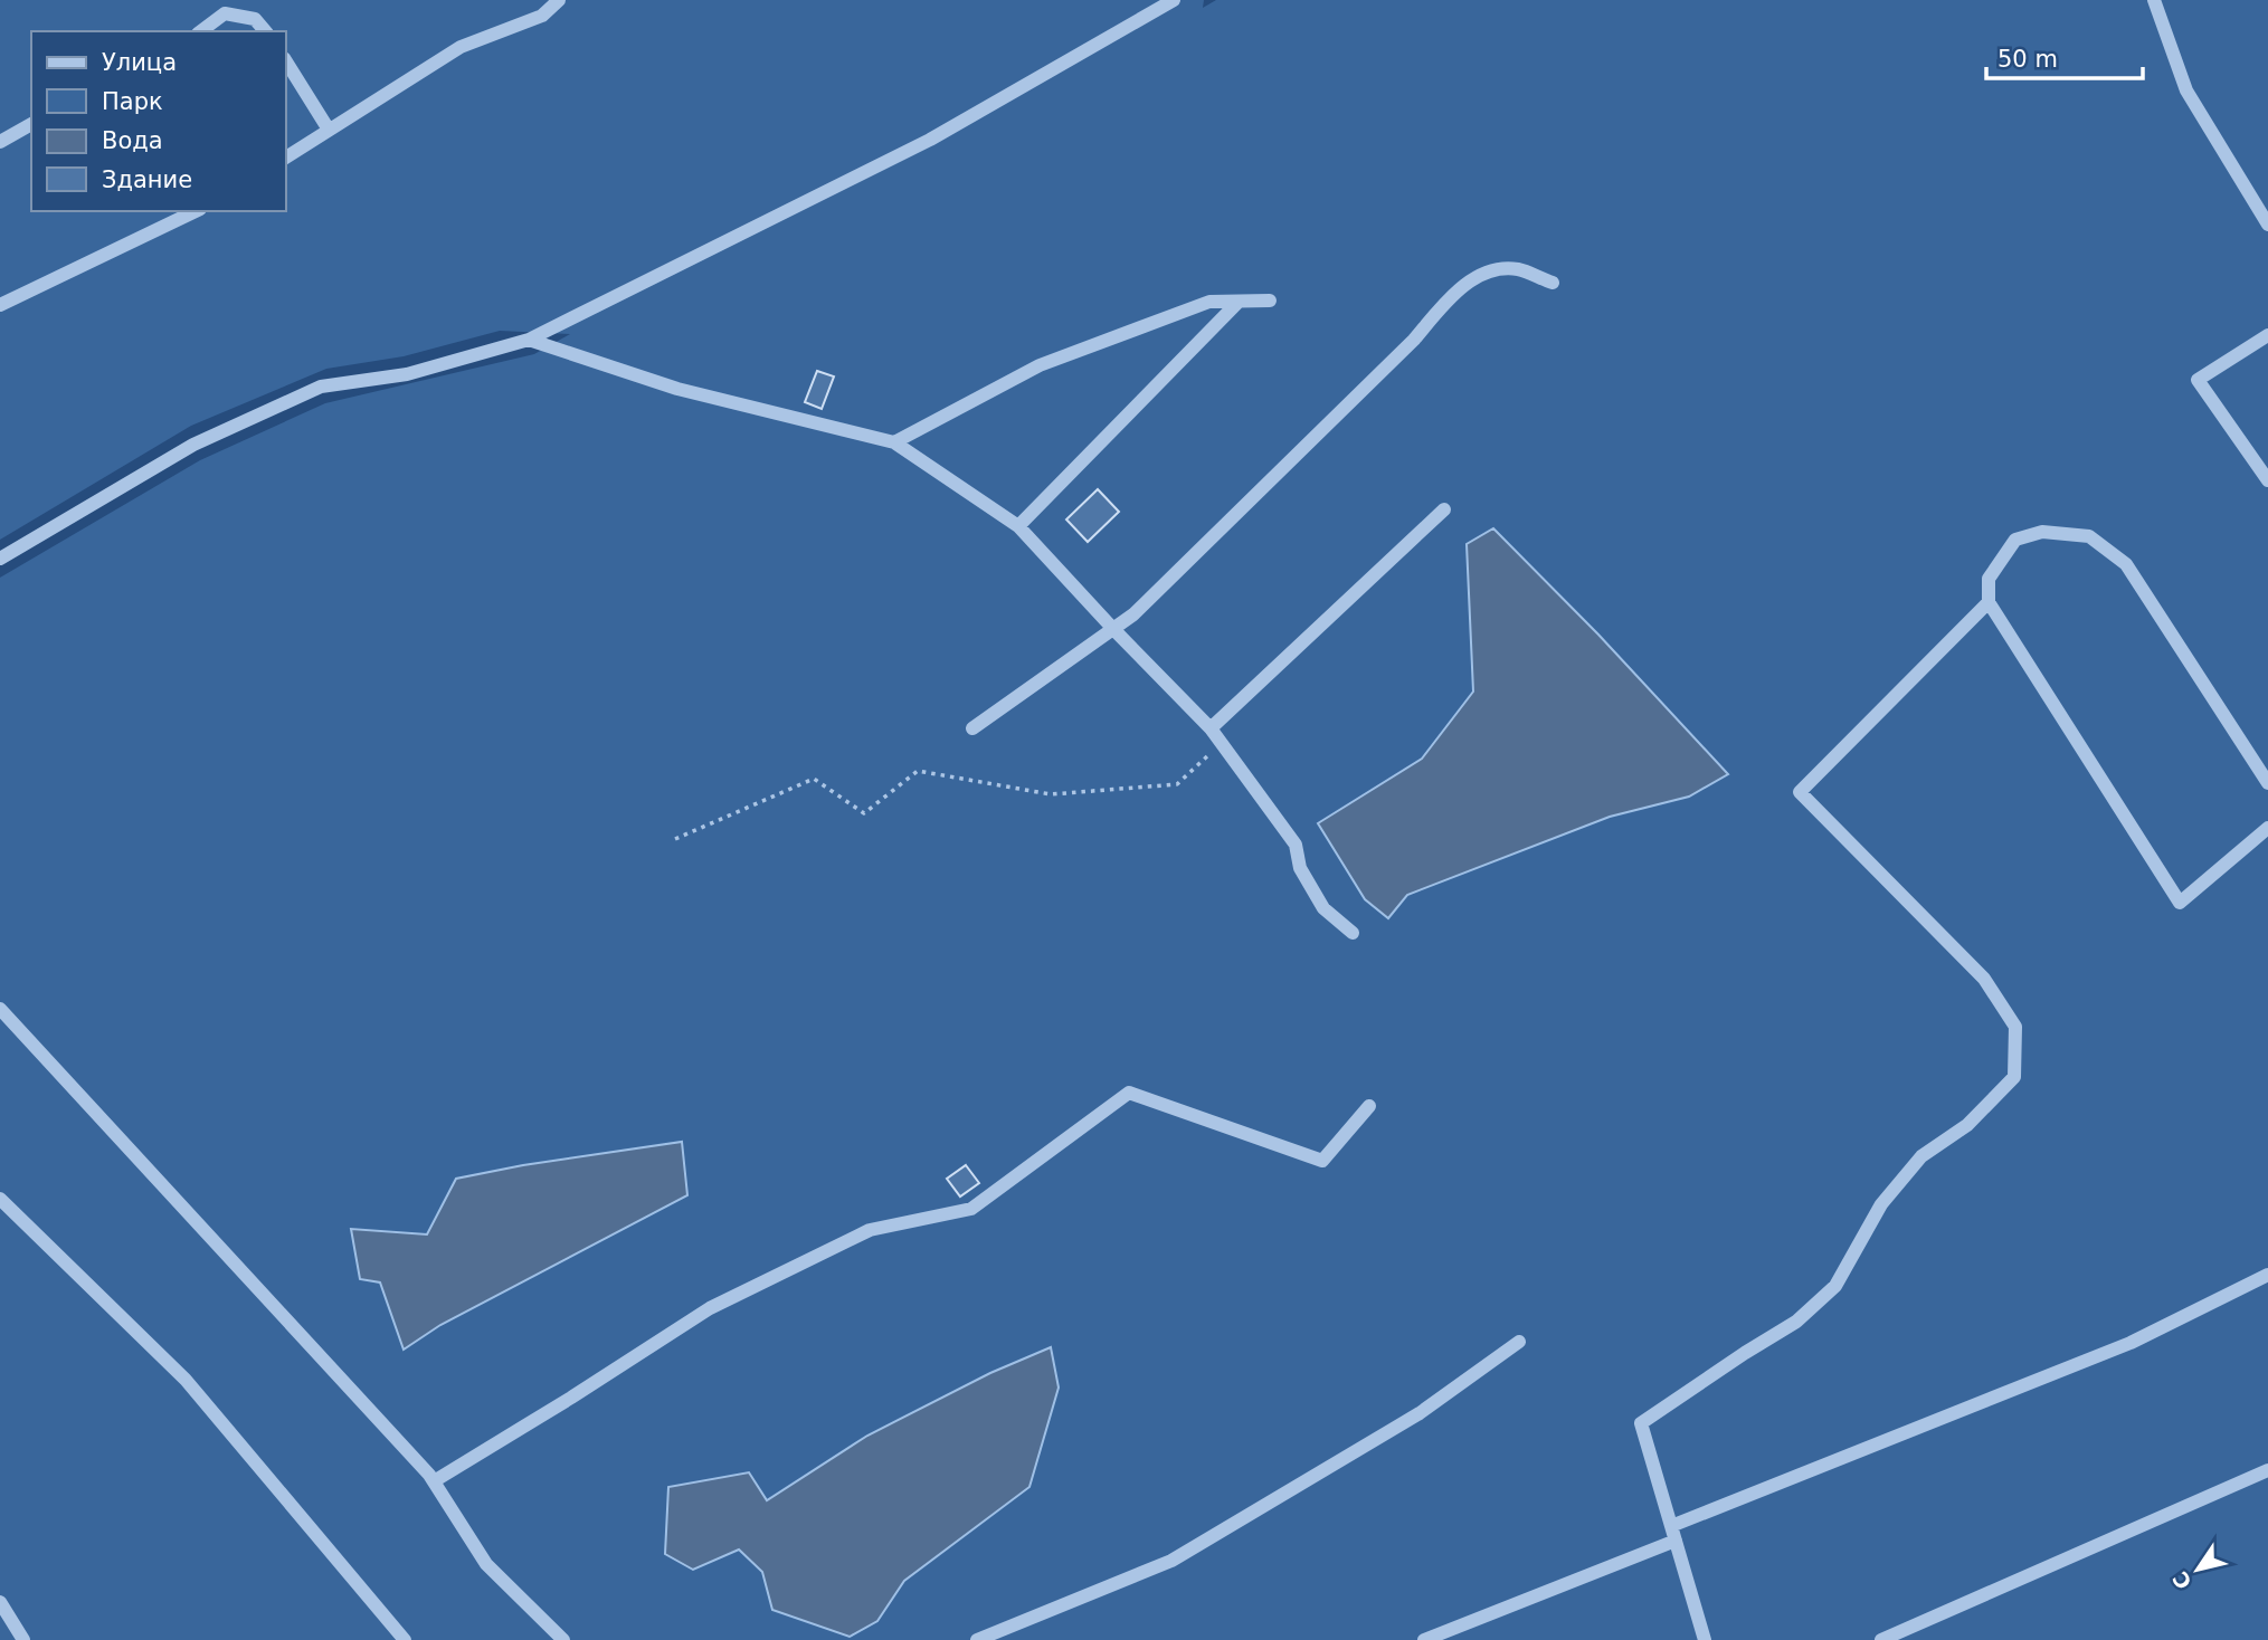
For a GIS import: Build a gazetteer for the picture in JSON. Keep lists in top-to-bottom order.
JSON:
{
  "legend": [
    "Улица",
    "Парк",
    "Вода",
    "Здание"
  ],
  "scale_bar": "50 m",
  "north": "bottom left"
}
